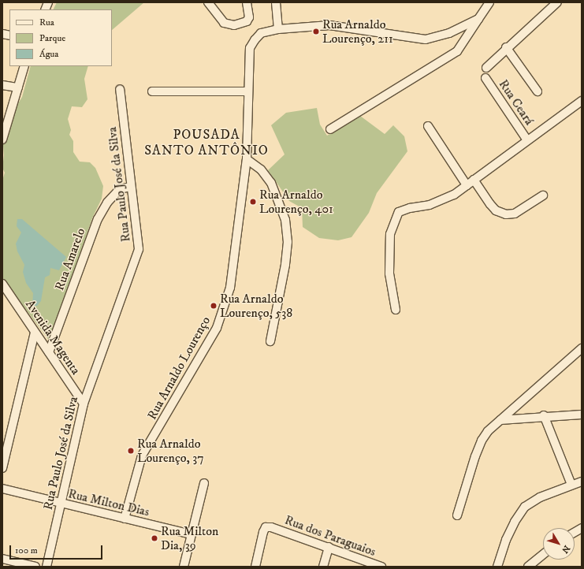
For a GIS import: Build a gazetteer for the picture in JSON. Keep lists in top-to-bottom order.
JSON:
{
  "streets": {
    "street": [
      "Rua Ceará",
      "Rua Paulo José da Silva",
      "Rua Amarelo",
      "Avenida Magenta",
      "Rua Arnaldo Lourenço",
      "Rua Milton Dias",
      "Rua dos Paraguaios"
    ]
  },
  "crossings": [
    ["Rua Paulo José da Silva", "Rua Amarelo"],
    ["Rua Paulo José da Silva", "Avenida Magenta"],
    ["Rua Paulo José da Silva", "Rua Milton Dias"],
    ["Rua Amarelo", "Avenida Magenta"],
    ["Rua Arnaldo Lourenço", "Rua Milton Dias"]
  ],
  "districts": ["POUSADA SANTO ANTÔNIO"],
  "places": [
    "Rua Arnaldo Lourenço, 211",
    "Rua Arnaldo Lourenço, 401",
    "Rua Arnaldo Lourenço, 538",
    "Rua Arnaldo Lourenço, 37",
    "Rua Milton Dia, 39"
  ],
  "legend": ["Rua", "Parque", "Água"],
  "scale_bar": "100 m",
  "north": "bottom right"
}
